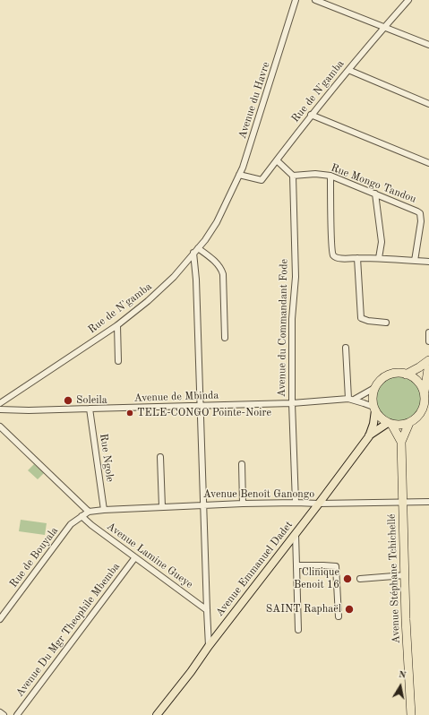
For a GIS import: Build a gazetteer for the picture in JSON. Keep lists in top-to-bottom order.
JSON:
{
  "streets": {
    "highway": ["Avenue Stéphane Tchichellé"],
    "main road": ["Avenue Emmanuel Dadet"],
    "street": [
      "Rue de N'gamba",
      "Avenue du Havre",
      "Rue Mongo Tandou",
      "Avenue du Commandant Fode",
      "Avenue de Mbinda",
      "Rue Ngole",
      "Avenue Benoît Ganongo",
      "Avenue Lamine Gueye",
      "Rue de Bouyala",
      "Avenue Du Mgr Theophile Mbemba"
    ]
  },
  "crossings": [
    ["Rue de N'gamba", "Avenue du Havre"],
    ["Rue Mongo Tandou", "Avenue du Commandant Fode"],
    ["Avenue du Commandant Fode", "Avenue de Mbinda"],
    ["Avenue du Commandant Fode", "Avenue Benoît Ganongo"],
    ["Avenue de Mbinda", "Rue Ngole"],
    ["Avenue de Mbinda", "Avenue Emmanuel Dadet"],
    ["Avenue de Mbinda", "Avenue Stéphane Tchichellé"],
    ["Rue Ngole", "Avenue Benoît Ganongo"],
    ["Avenue Benoît Ganongo", "Rue de Bouyala"],
    ["Avenue Benoît Ganongo", "Avenue Emmanuel Dadet"],
    ["Avenue Benoît Ganongo", "Avenue Stéphane Tchichellé"],
    ["Avenue Lamine Gueye", "Rue de Bouyala"],
    ["Avenue Lamine Gueye", "Avenue Du Mgr Theophile Mbemba"],
    ["Avenue Emmanuel Dadet", "Avenue Stéphane Tchichellé"]
  ],
  "places": [
    "Soleila",
    "TELE-CONGO Pointe-Noire",
    "Clinique Benoit 16",
    "SAINT Raphaël"
  ],
  "north": "top"
}
